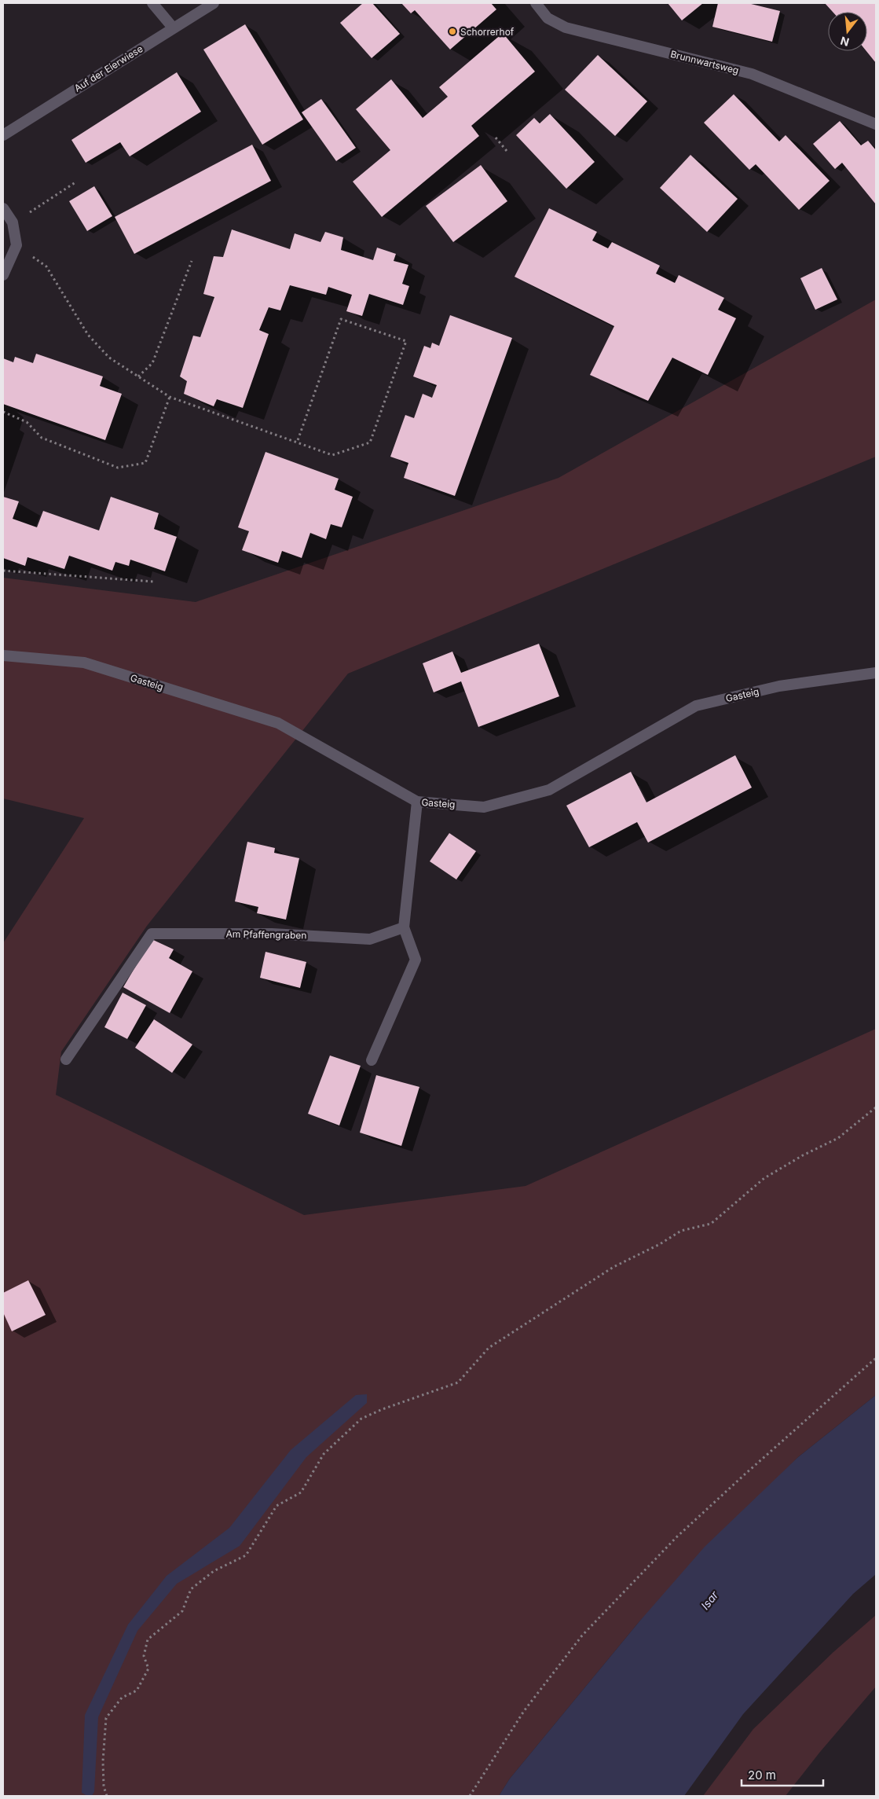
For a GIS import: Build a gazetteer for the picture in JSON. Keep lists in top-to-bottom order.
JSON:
{
  "streets": {
    "street": [
      "Brunnwartsweg",
      "Auf der Eierwiese",
      "Gasteig",
      "Am Pfaffengraben"
    ]
  },
  "water": ["Isar"],
  "places": ["Schorrerhof"],
  "scale_bar": "20 m",
  "north": "bottom"
}
